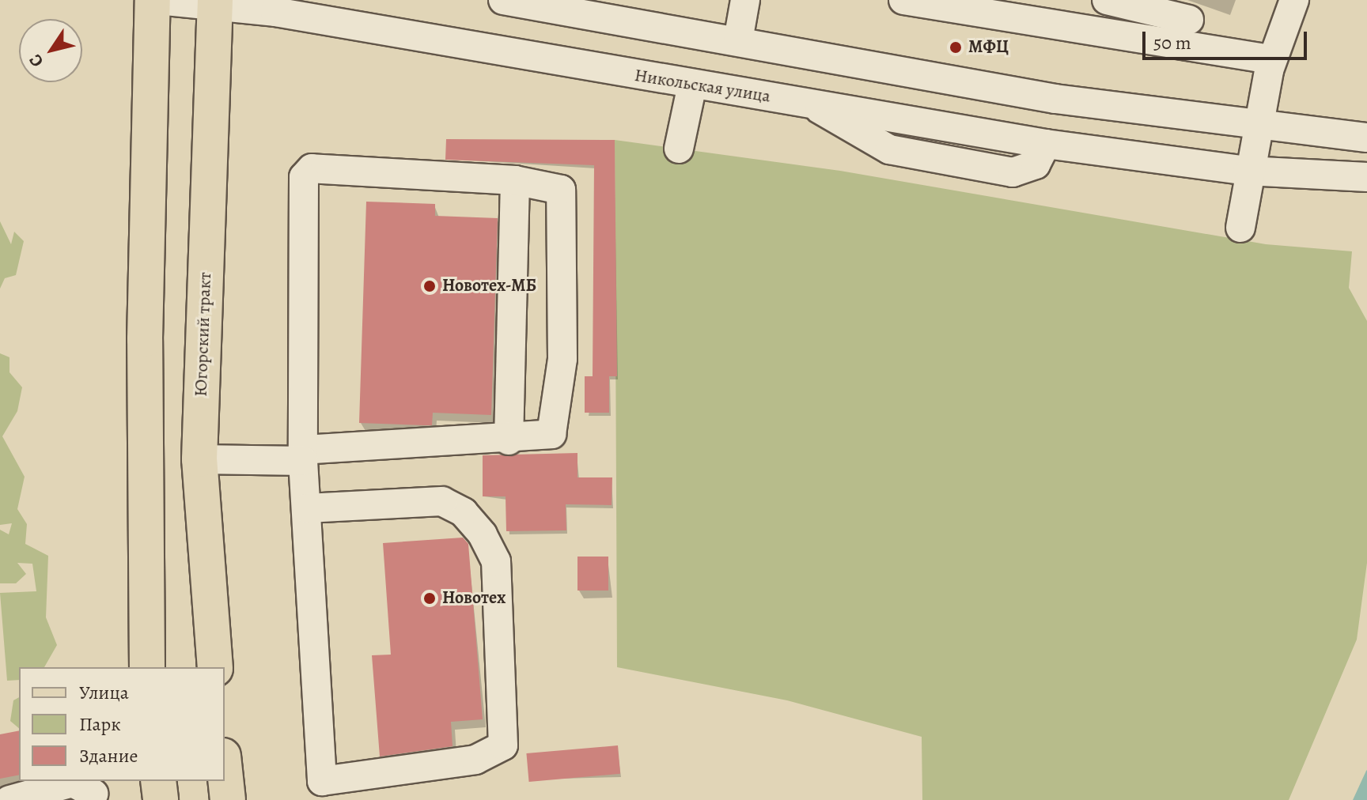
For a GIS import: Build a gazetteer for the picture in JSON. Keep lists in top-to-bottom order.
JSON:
{
  "streets": {
    "main road": ["Югорский тракт"],
    "street": ["Никольская улица"]
  },
  "crossings": [
    ["Никольская улица", "Югорский тракт"]
  ],
  "places": ["МФЦ", "Новотех-МБ", "Новотех"],
  "legend": ["Улица", "Парк", "Здание"],
  "scale_bar": "50 m",
  "north": "bottom left"
}
